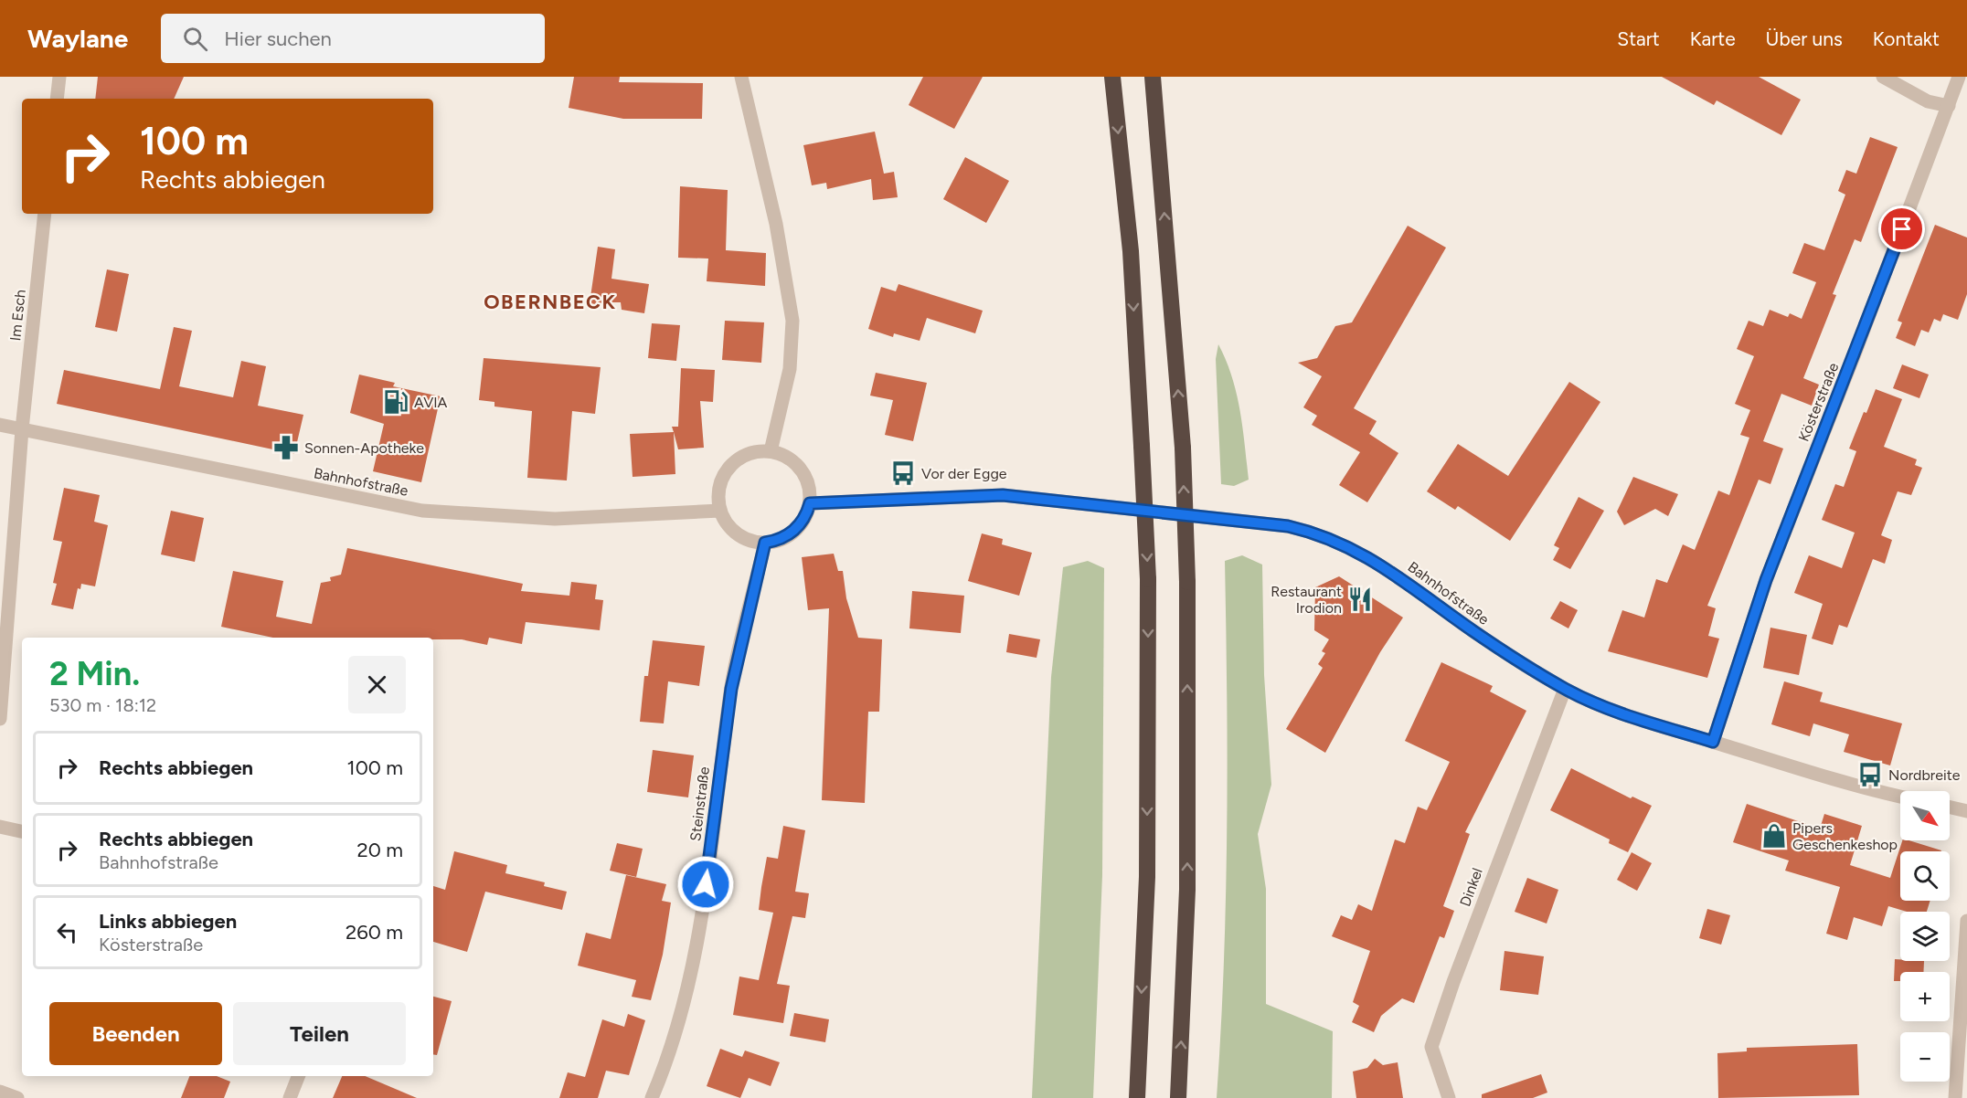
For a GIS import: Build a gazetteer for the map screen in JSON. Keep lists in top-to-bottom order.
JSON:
{
  "streets": {
    "street": [
      "Im Esch",
      "Kösterstraße",
      "Bahnhofstraße",
      "Steinstraße",
      "Dinkel"
    ]
  },
  "crossings": [
    ["Im Esch", "Bahnhofstraße"],
    ["Kösterstraße", "Bahnhofstraße"],
    ["Bahnhofstraße", "Steinstraße"],
    ["Bahnhofstraße", "Dinkel"]
  ],
  "districts": ["OBERNBECK"],
  "places": {
    "fuel station": ["AVIA"],
    "pharmacy": ["Sonnen-Apotheke"],
    "bus stop": ["Vor der Egge", "Nordbreite"],
    "restaurant": ["Restaurant Irodion"],
    "shop": ["Pipers Geschenkeshop"]
  },
  "north": "bottom right",
  "page": {
    "header": "Waylane",
    "search": "Hier suchen",
    "nav": [
      "Start",
      "Karte",
      "Über uns",
      "Kontakt"
    ],
    "turn": ["100 m", "Rechts abbiegen"],
    "heading": ["2 Min.", "530 m · 18:12"],
    "list": [
      {
        "name": "Rechts abbiegen",
        "value": "100 m"
      },
      {
        "name": "Rechts abbiegen",
        "note": "Bahnhofstraße",
        "value": "20 m"
      },
      {
        "name": "Links abbiegen",
        "note": "Kösterstraße",
        "value": "260 m"
      }
    ],
    "map_buttons": ["+", "−"],
    "buttons": ["Beenden", "Teilen"]
  }
}
